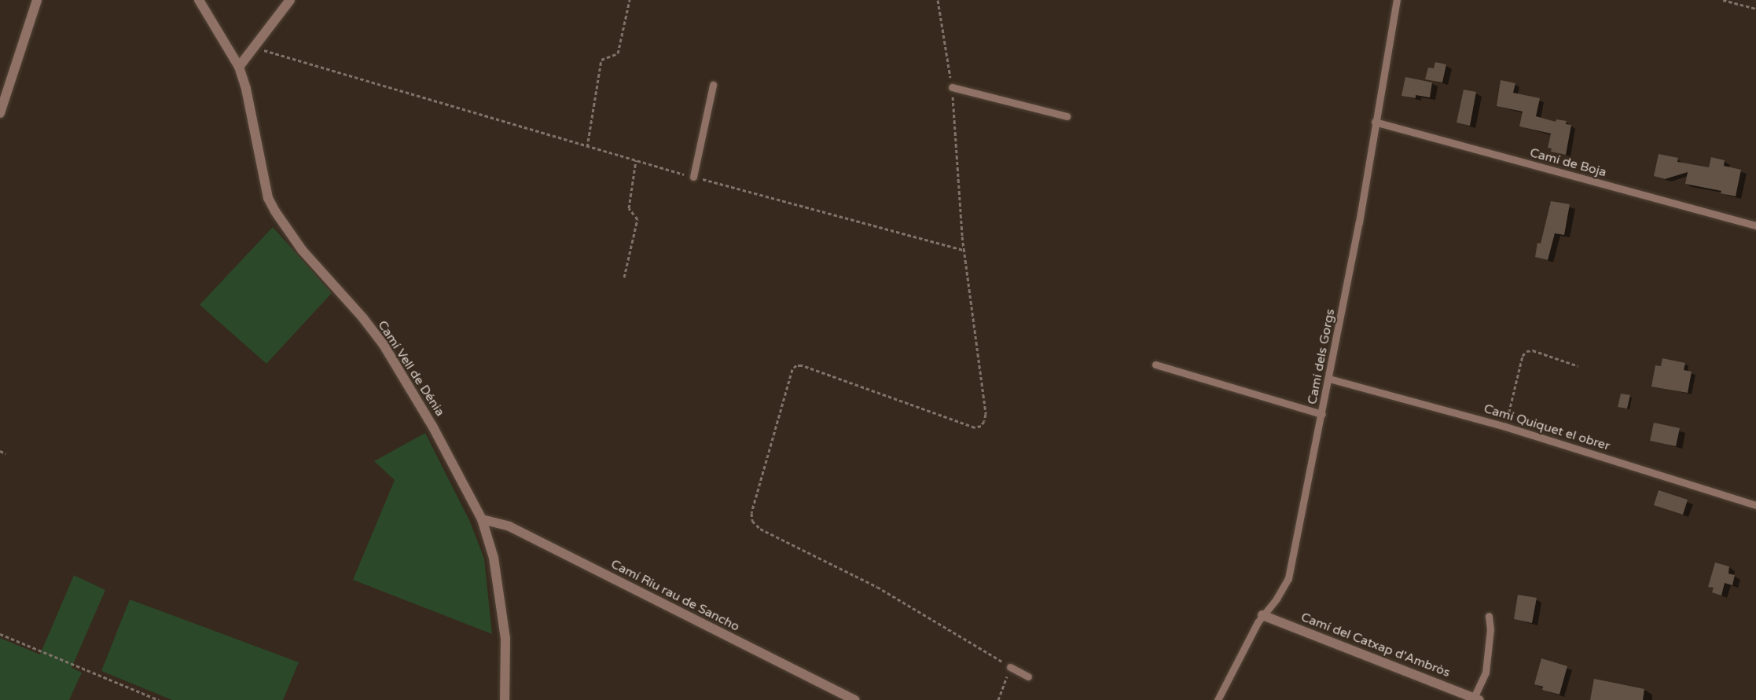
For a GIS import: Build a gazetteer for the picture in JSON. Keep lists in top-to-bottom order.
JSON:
{
  "streets": {
    "street": ["Camí Vell de Dénia", "Camí Riu rau de Sancho", "Camí del Catxap d'Ambròs"],
    "lane": ["Camí de Boja", "Camí dels Gorgs", "Camí Quiquet el obrer"]
  },
  "crossings": [
    ["Camí de Boja", "Camí dels Gorgs"],
    ["Camí dels Gorgs", "Camí Quiquet el obrer"],
    ["Camí dels Gorgs", "Camí del Catxap d'Ambròs"],
    ["Camí Vell de Dénia", "Camí Riu rau de Sancho"]
  ]
}
